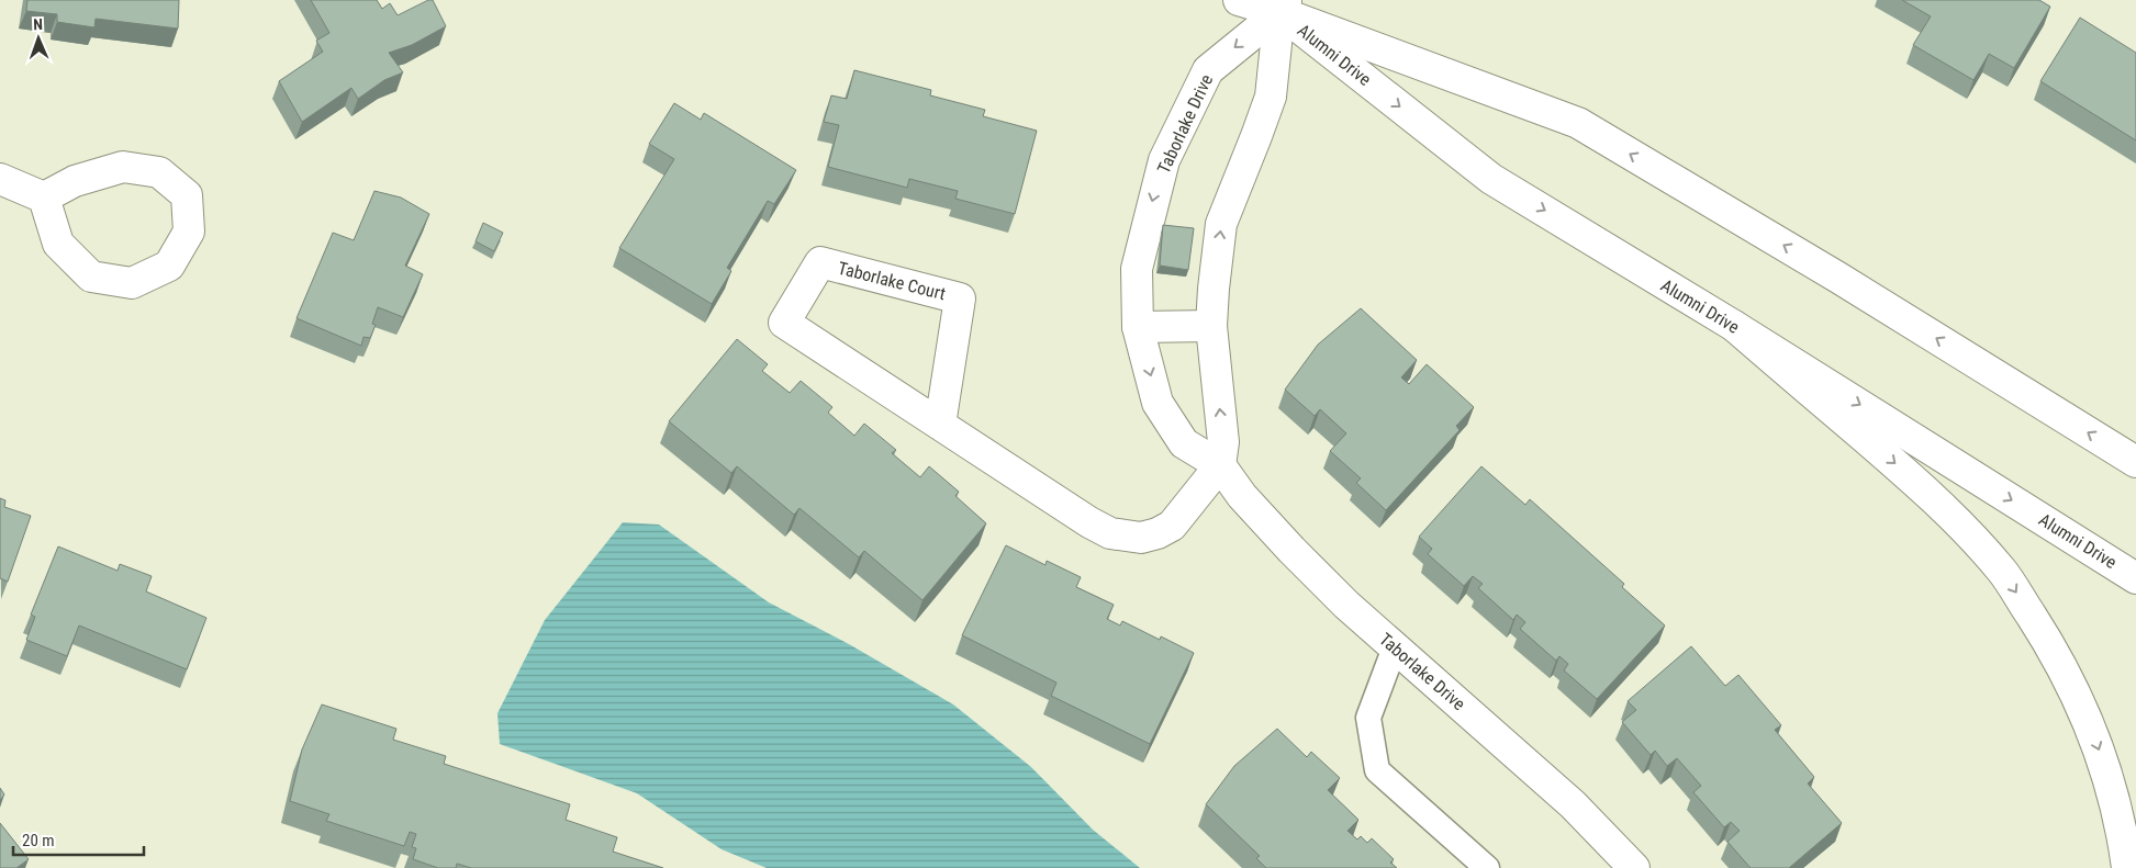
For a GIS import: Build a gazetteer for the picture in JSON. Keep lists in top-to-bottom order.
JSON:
{
  "streets": {
    "main road": ["Alumni Drive", "Taborlake Drive", "Taborlake Court"]
  },
  "crossings": [
    ["Alumni Drive", "Taborlake Drive"],
    ["Taborlake Drive", "Taborlake Court"]
  ],
  "scale_bar": "20 m",
  "north": "top"
}
